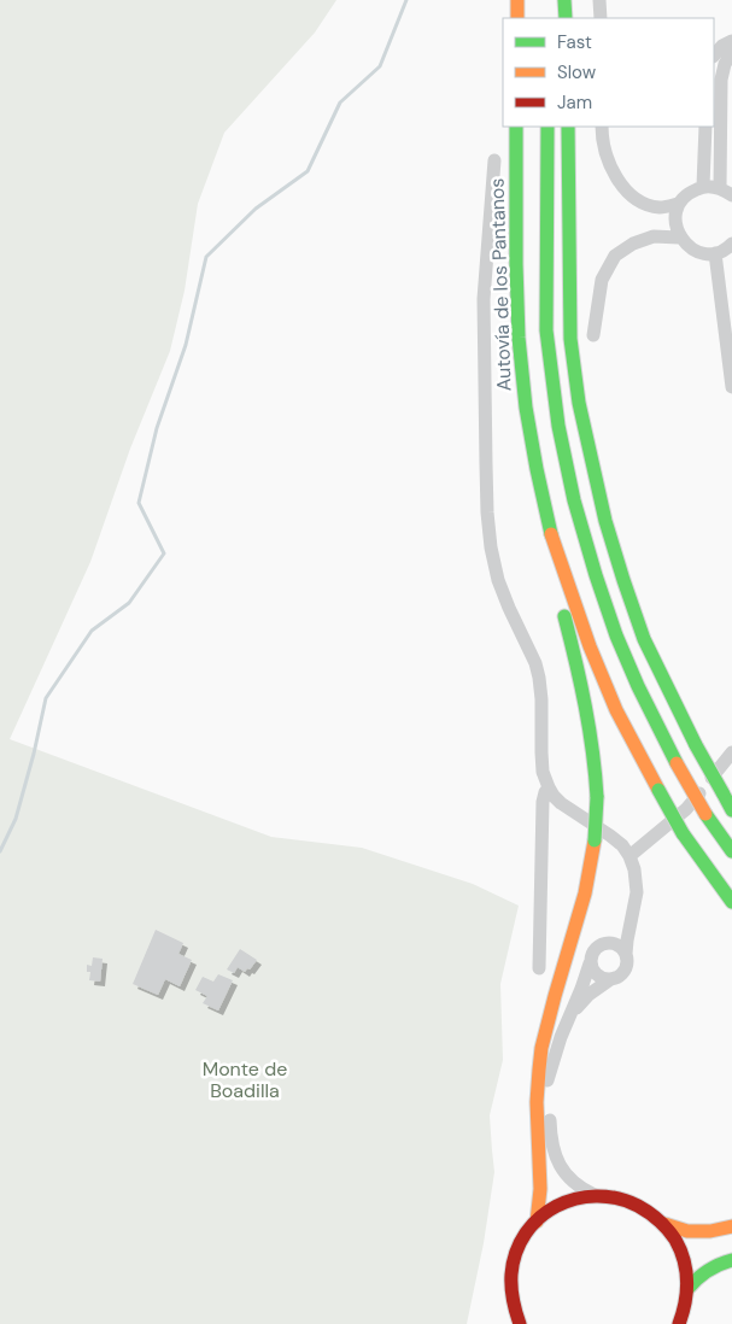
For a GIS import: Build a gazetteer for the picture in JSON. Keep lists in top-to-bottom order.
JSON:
{
  "streets": {
    "main road": ["Autovía de los Pantanos"]
  },
  "parks": ["Monte de Boadilla"],
  "legend": ["Fast", "Slow", "Jam"]
}
